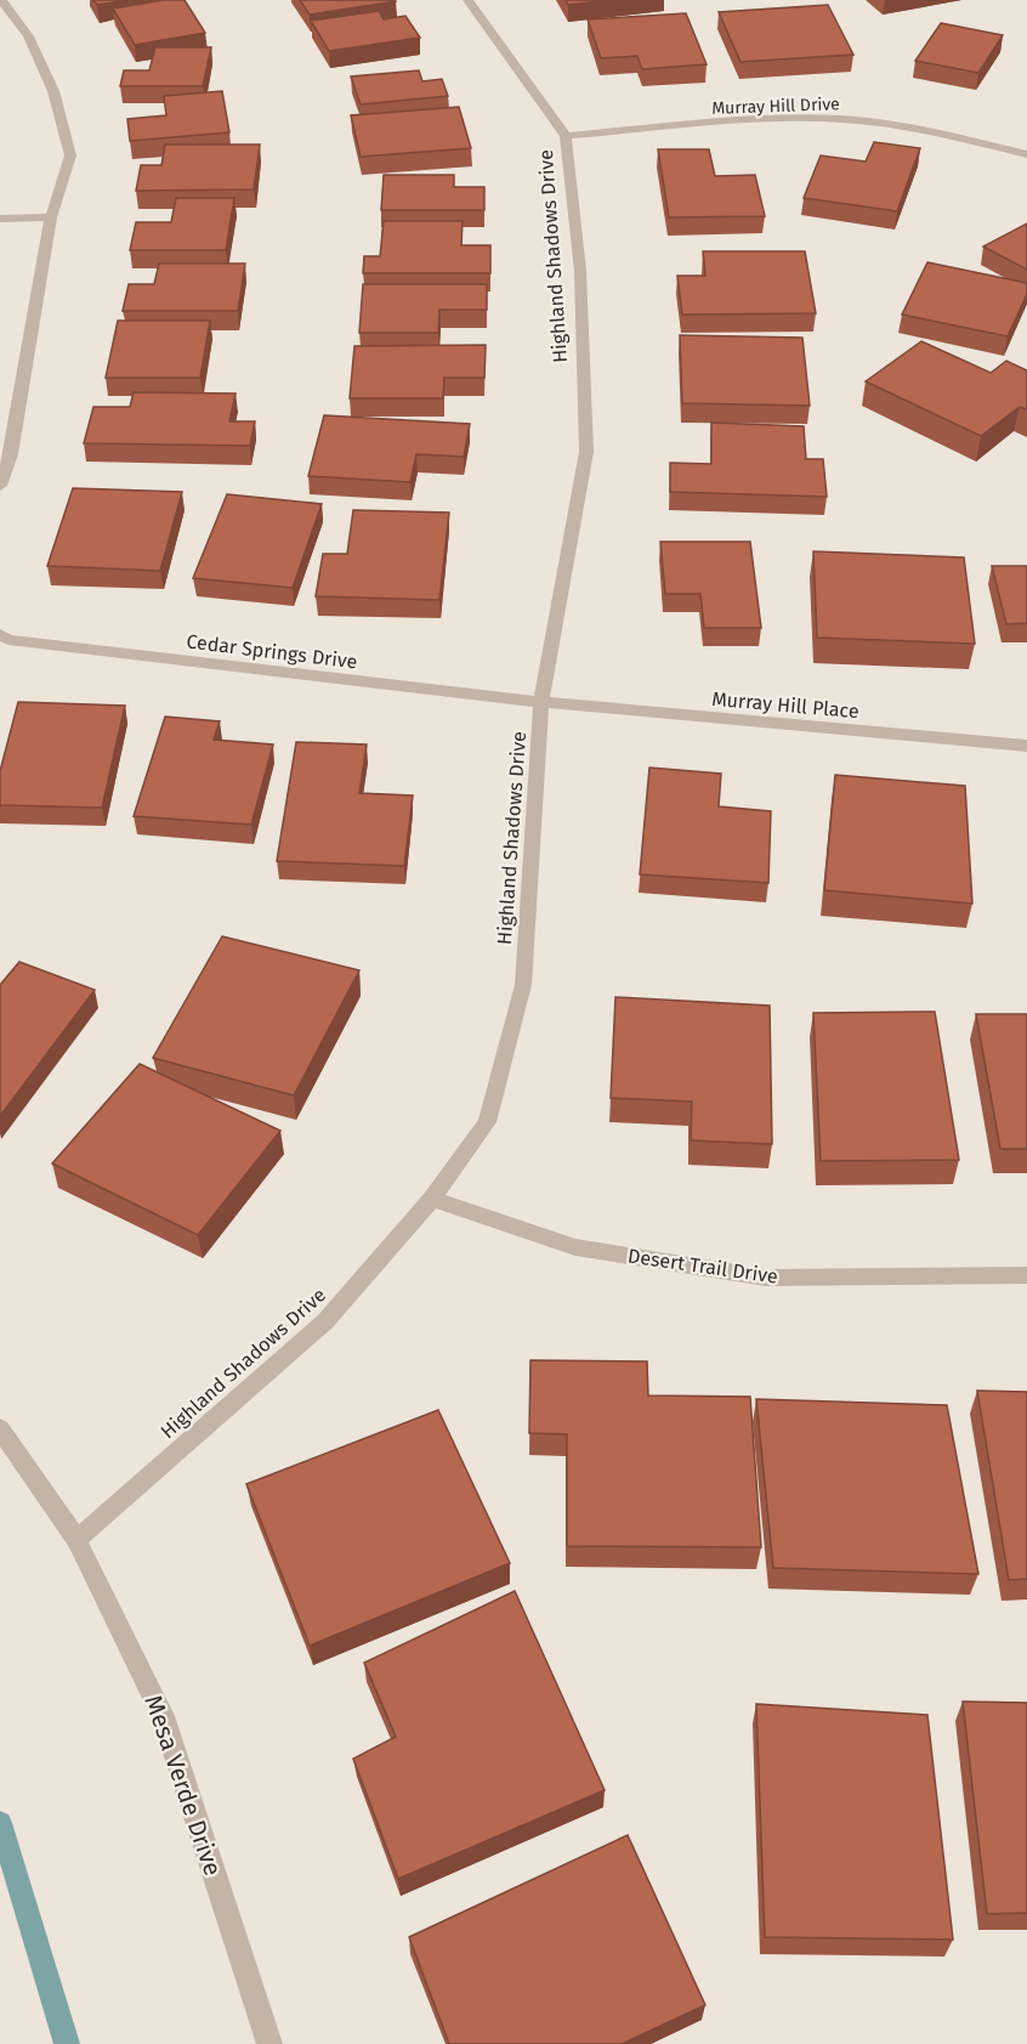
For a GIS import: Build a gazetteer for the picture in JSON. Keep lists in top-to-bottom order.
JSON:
{
  "streets": {
    "street": [
      "Murray Hill Drive",
      "Highland Shadows Drive",
      "Cedar Springs Drive",
      "Murray Hill Place",
      "Desert Trail Drive",
      "Mesa Verde Drive"
    ]
  },
  "crossings": [
    ["Murray Hill Drive", "Highland Shadows Drive"],
    ["Highland Shadows Drive", "Cedar Springs Drive"],
    ["Highland Shadows Drive", "Murray Hill Place"],
    ["Highland Shadows Drive", "Desert Trail Drive"],
    ["Highland Shadows Drive", "Mesa Verde Drive"],
    ["Cedar Springs Drive", "Murray Hill Place"]
  ]
}
